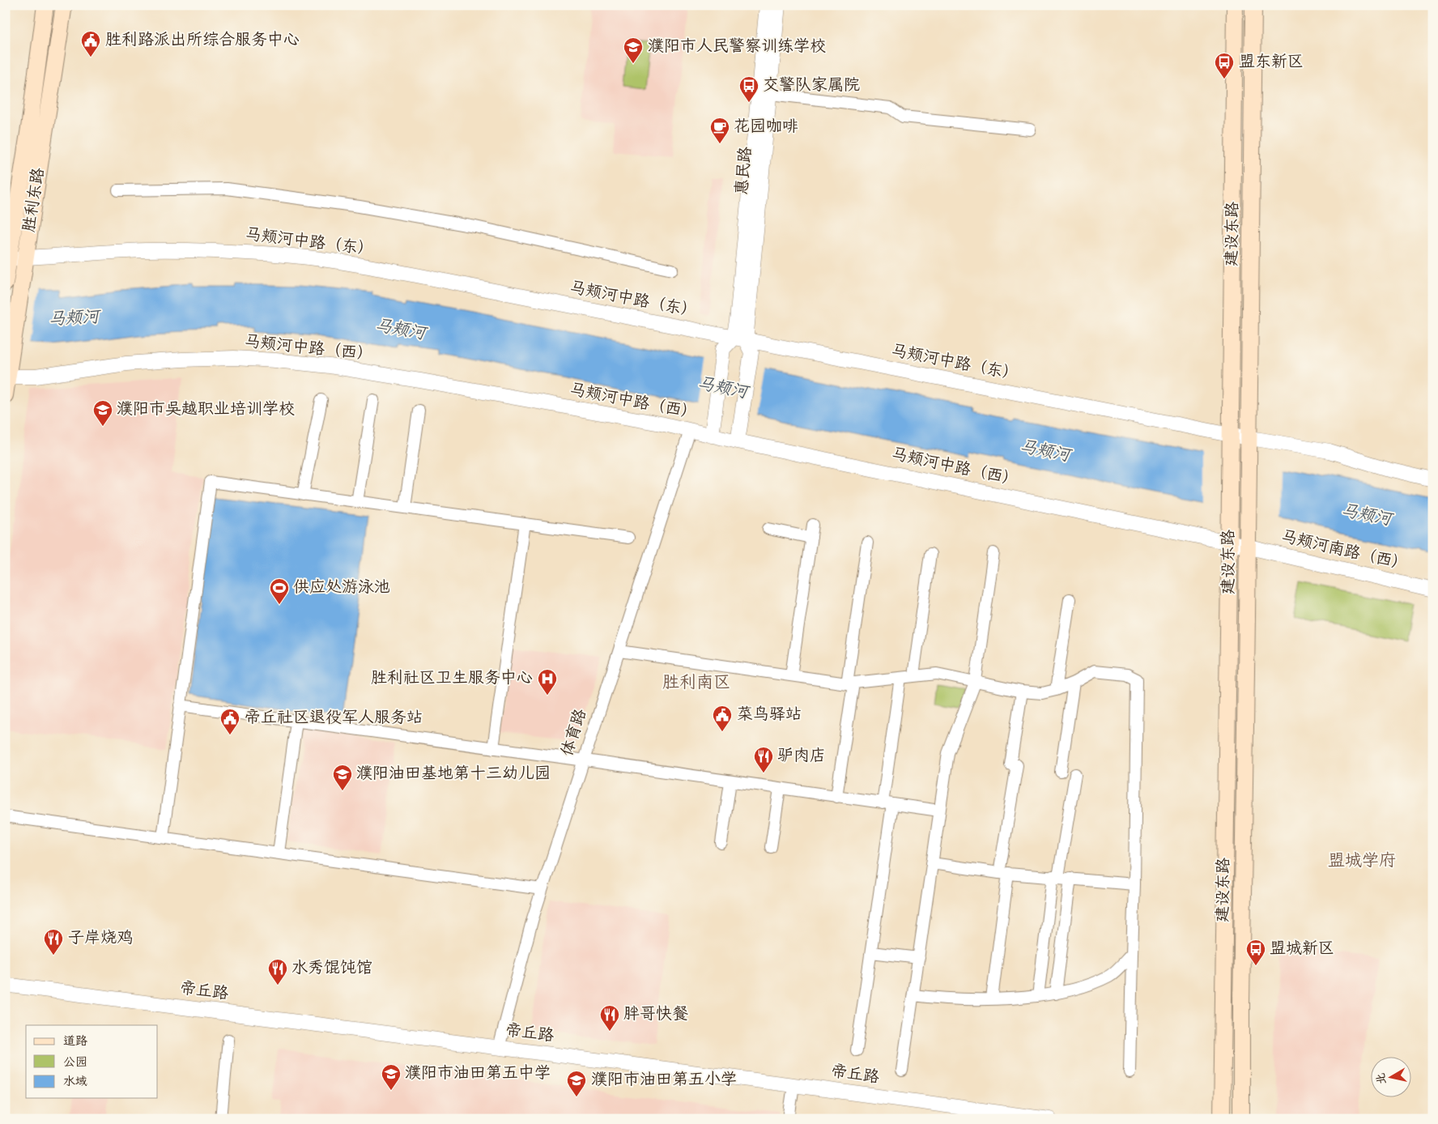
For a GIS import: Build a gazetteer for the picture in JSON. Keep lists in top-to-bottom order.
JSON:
{
  "streets": {
    "main road": ["胜利东路", "建设东路"],
    "street": [
      "惠民路",
      "马颊河中路（东）",
      "马颊河中路（西）",
      "马颊河南路（西）",
      "体育路",
      "帝丘路"
    ]
  },
  "crossings": [
    ["惠民路", "马颊河中路（东）"],
    ["惠民路", "马颊河中路（西）"],
    ["胜利东路", "马颊河中路（东）"],
    ["胜利东路", "马颊河中路（西）"],
    ["建设东路", "马颊河中路（东）"],
    ["建设东路", "马颊河中路（西）"],
    ["建设东路", "马颊河南路（西）"],
    ["马颊河中路（西）", "马颊河南路（西）"],
    ["马颊河中路（西）", "体育路"],
    ["体育路", "帝丘路"]
  ],
  "districts": ["胜利南区", "盟城学府"],
  "water": ["马颊河"],
  "places": {
    "public building": ["胜利路派出所综合服务中心", "菜鸟驿站", "帝丘社区退役军人服务站"],
    "school or university": [
      "濮阳市人民警察训练学校",
      "濮阳市吴越职业培训学校",
      "濮阳油田基地第十三幼儿园",
      "濮阳市油田第五中学",
      "濮阳市油田第五小学"
    ],
    "bus stop": ["盟东新区", "交警队家属院", "盟城新区"],
    "cafe": ["花园咖啡"],
    "sports": ["供应处游泳池"],
    "hospital": ["胜利社区卫生服务中心"],
    "restaurant": [
      "驴肉店",
      "子岸烧鸡",
      "水秀馄饨馆",
      "胖哥快餐"
    ]
  },
  "legend": ["道路", "公园", "水域"],
  "north": "left"
}
